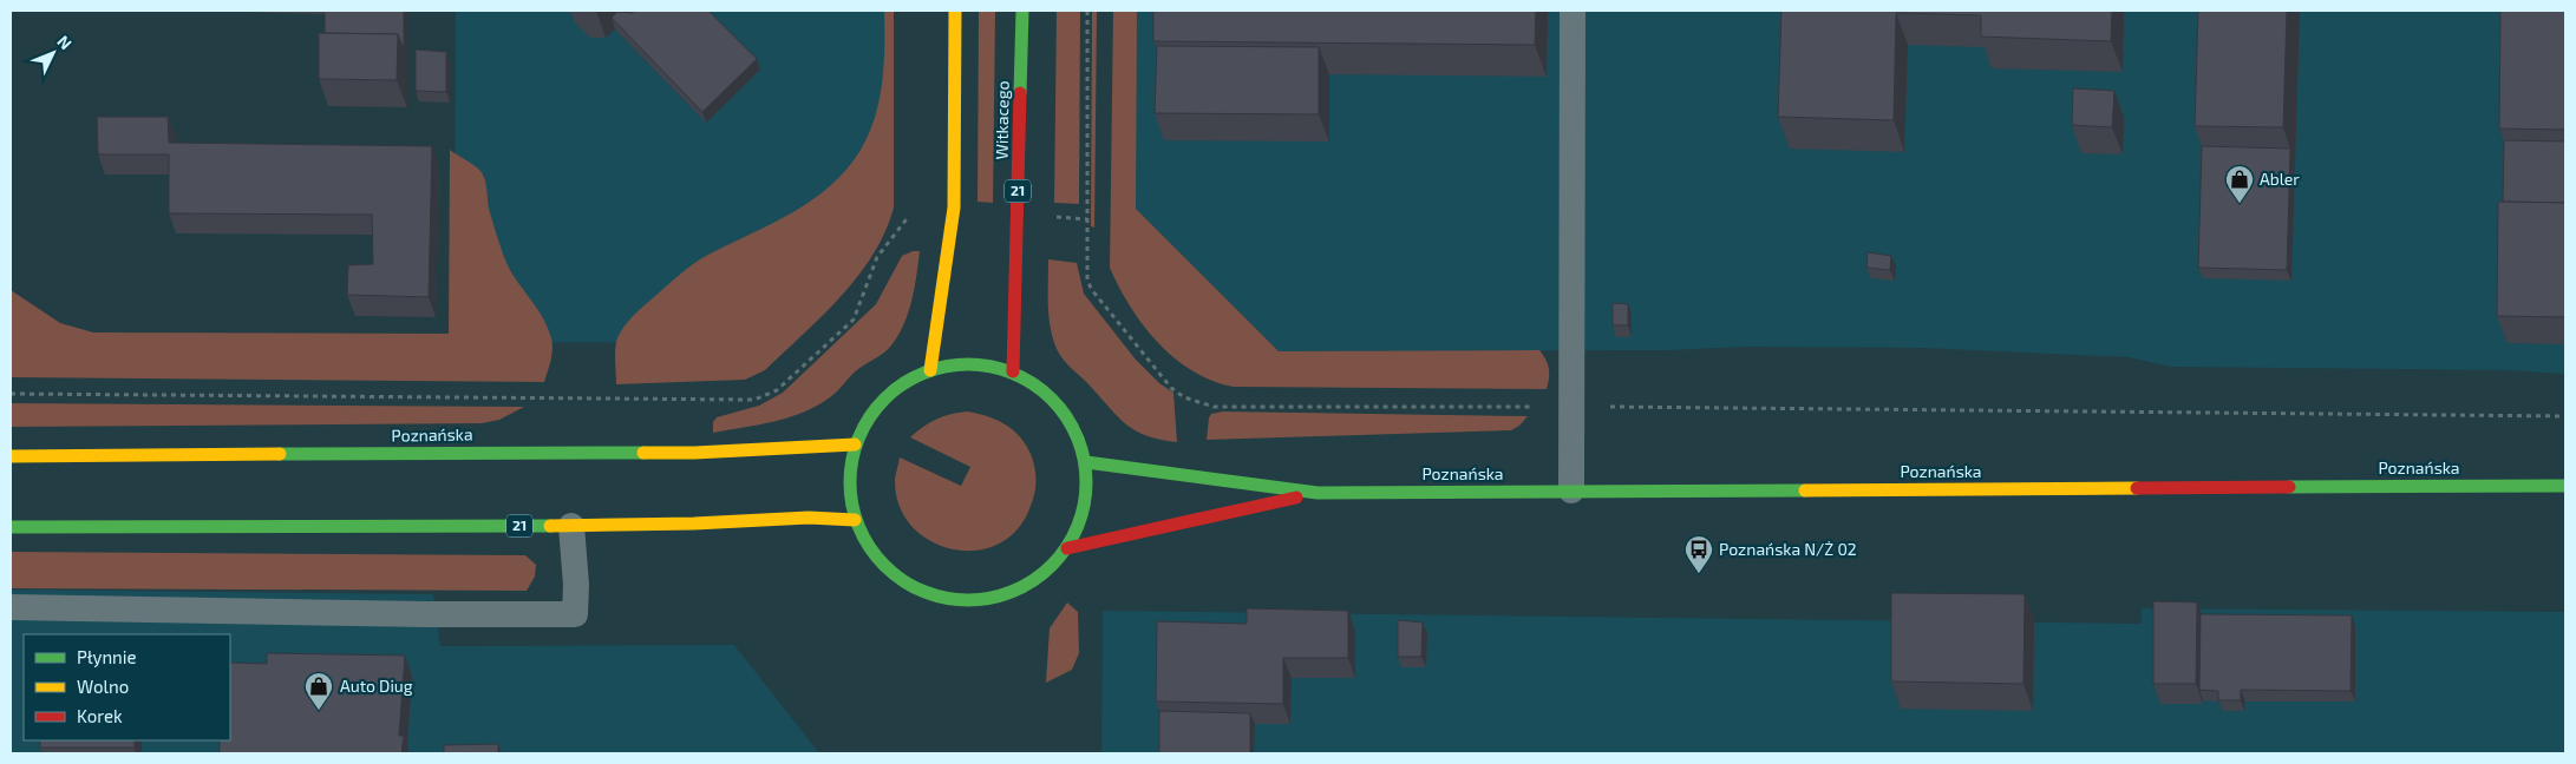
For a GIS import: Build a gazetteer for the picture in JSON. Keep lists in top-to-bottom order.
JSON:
{
  "streets": {
    "main road": ["Witkacego", "21", "Poznańska"]
  },
  "places": {
    "shop": ["Abler", "Auto Diug"],
    "bus stop": ["Poznańska N/Ż 02"]
  },
  "legend": ["Płynnie", "Wolno", "Korek"],
  "north": "top right"
}
